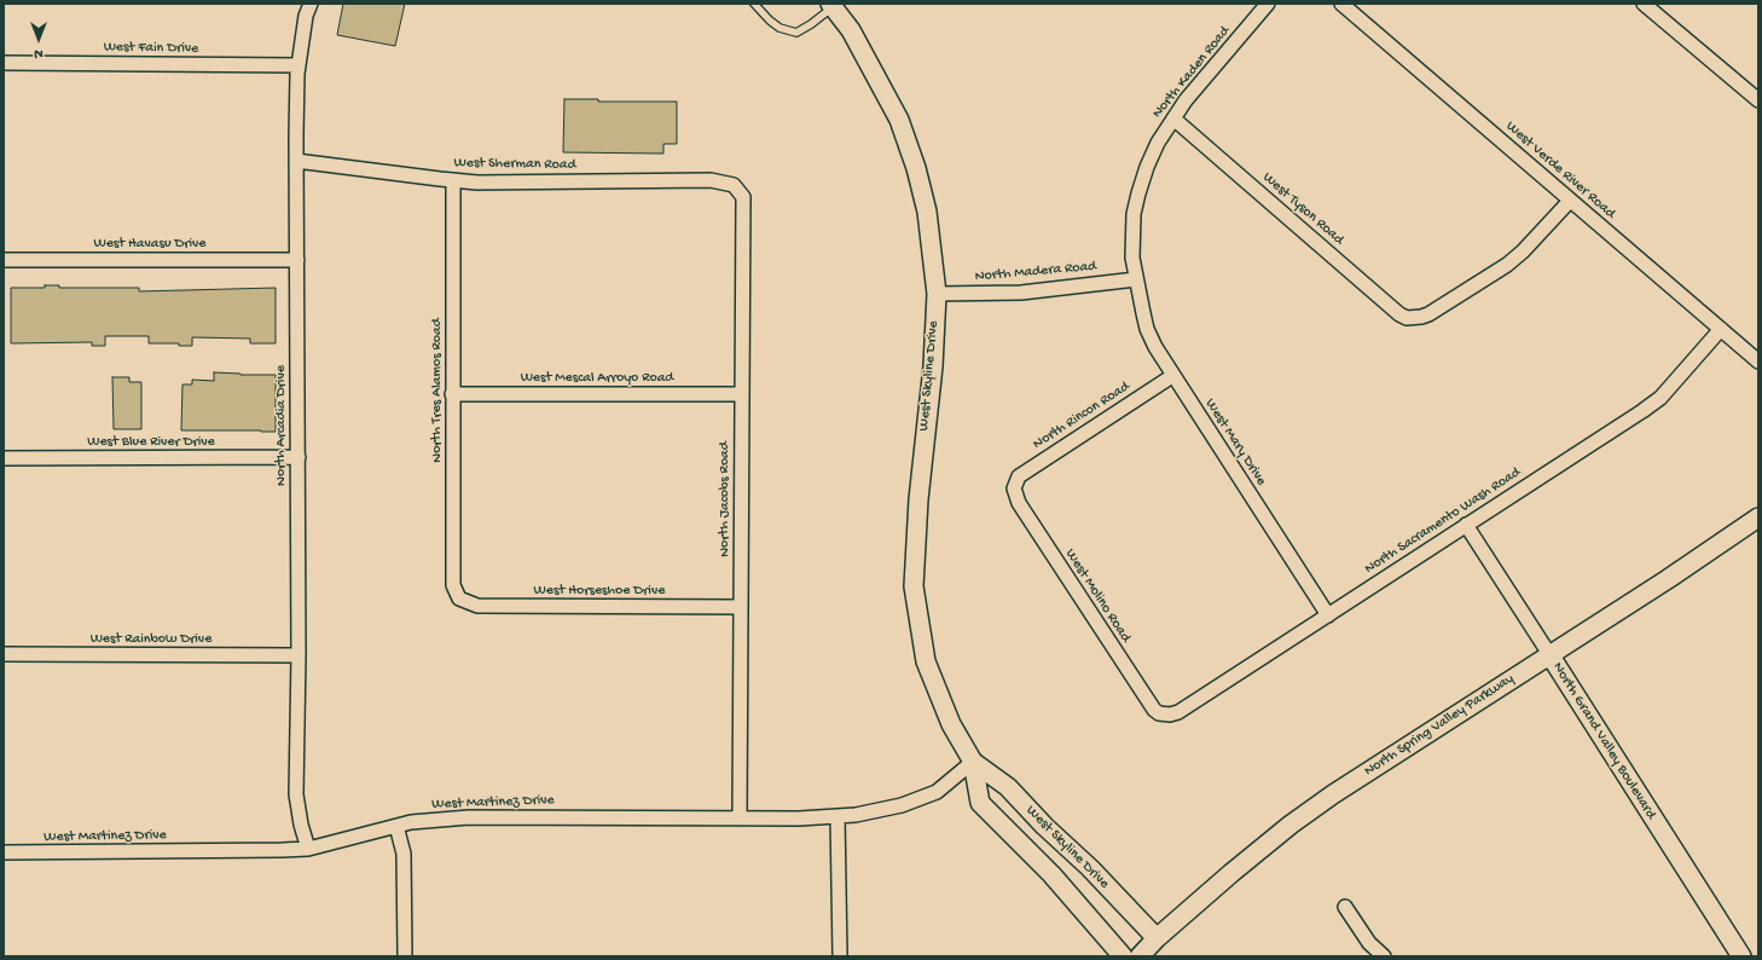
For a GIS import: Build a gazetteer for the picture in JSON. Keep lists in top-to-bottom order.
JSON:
{
  "streets": {
    "street": [
      "West Fain Drive",
      "North Kaden Road",
      "West Sherman Road",
      "West Verde River Road",
      "West Tyson Road",
      "West Havasu Drive",
      "North Madera Road",
      "West Skyline Drive",
      "West Mescal Arroyo Road",
      "North Tres Alamos Road",
      "North Rincon Road",
      "North Arcadia Drive",
      "West Blue River Drive",
      "West Mary Drive",
      "North Jacobs Road",
      "North Sacramento Wash Road",
      "West Horseshoe Drive",
      "West Molino Road",
      "West Rainbow Drive",
      "North Spring Valley Parkway",
      "North Grand Valley Boulevard",
      "West Martinez Drive"
    ]
  },
  "crossings": [
    ["West Fain Drive", "North Arcadia Drive"],
    ["North Kaden Road", "West Tyson Road"],
    ["North Kaden Road", "North Madera Road"],
    ["North Kaden Road", "West Mary Drive"],
    ["West Sherman Road", "North Tres Alamos Road"],
    ["West Sherman Road", "North Arcadia Drive"],
    ["West Sherman Road", "North Jacobs Road"],
    ["West Verde River Road", "West Tyson Road"],
    ["West Verde River Road", "North Sacramento Wash Road"],
    ["West Havasu Drive", "North Arcadia Drive"],
    ["North Madera Road", "West Skyline Drive"],
    ["North Madera Road", "West Mary Drive"],
    ["West Skyline Drive", "North Spring Valley Parkway"],
    ["West Skyline Drive", "West Martinez Drive"],
    ["West Mescal Arroyo Road", "North Tres Alamos Road"],
    ["West Mescal Arroyo Road", "North Jacobs Road"],
    ["North Tres Alamos Road", "West Horseshoe Drive"],
    ["North Rincon Road", "West Mary Drive"],
    ["North Rincon Road", "West Molino Road"],
    ["North Arcadia Drive", "West Blue River Drive"],
    ["North Arcadia Drive", "West Rainbow Drive"],
    ["North Arcadia Drive", "West Martinez Drive"],
    ["West Mary Drive", "North Sacramento Wash Road"],
    ["North Jacobs Road", "West Horseshoe Drive"],
    ["North Jacobs Road", "West Martinez Drive"],
    ["North Sacramento Wash Road", "West Molino Road"],
    ["North Sacramento Wash Road", "North Grand Valley Boulevard"],
    ["North Spring Valley Parkway", "North Grand Valley Boulevard"]
  ],
  "north": "bottom"
}
